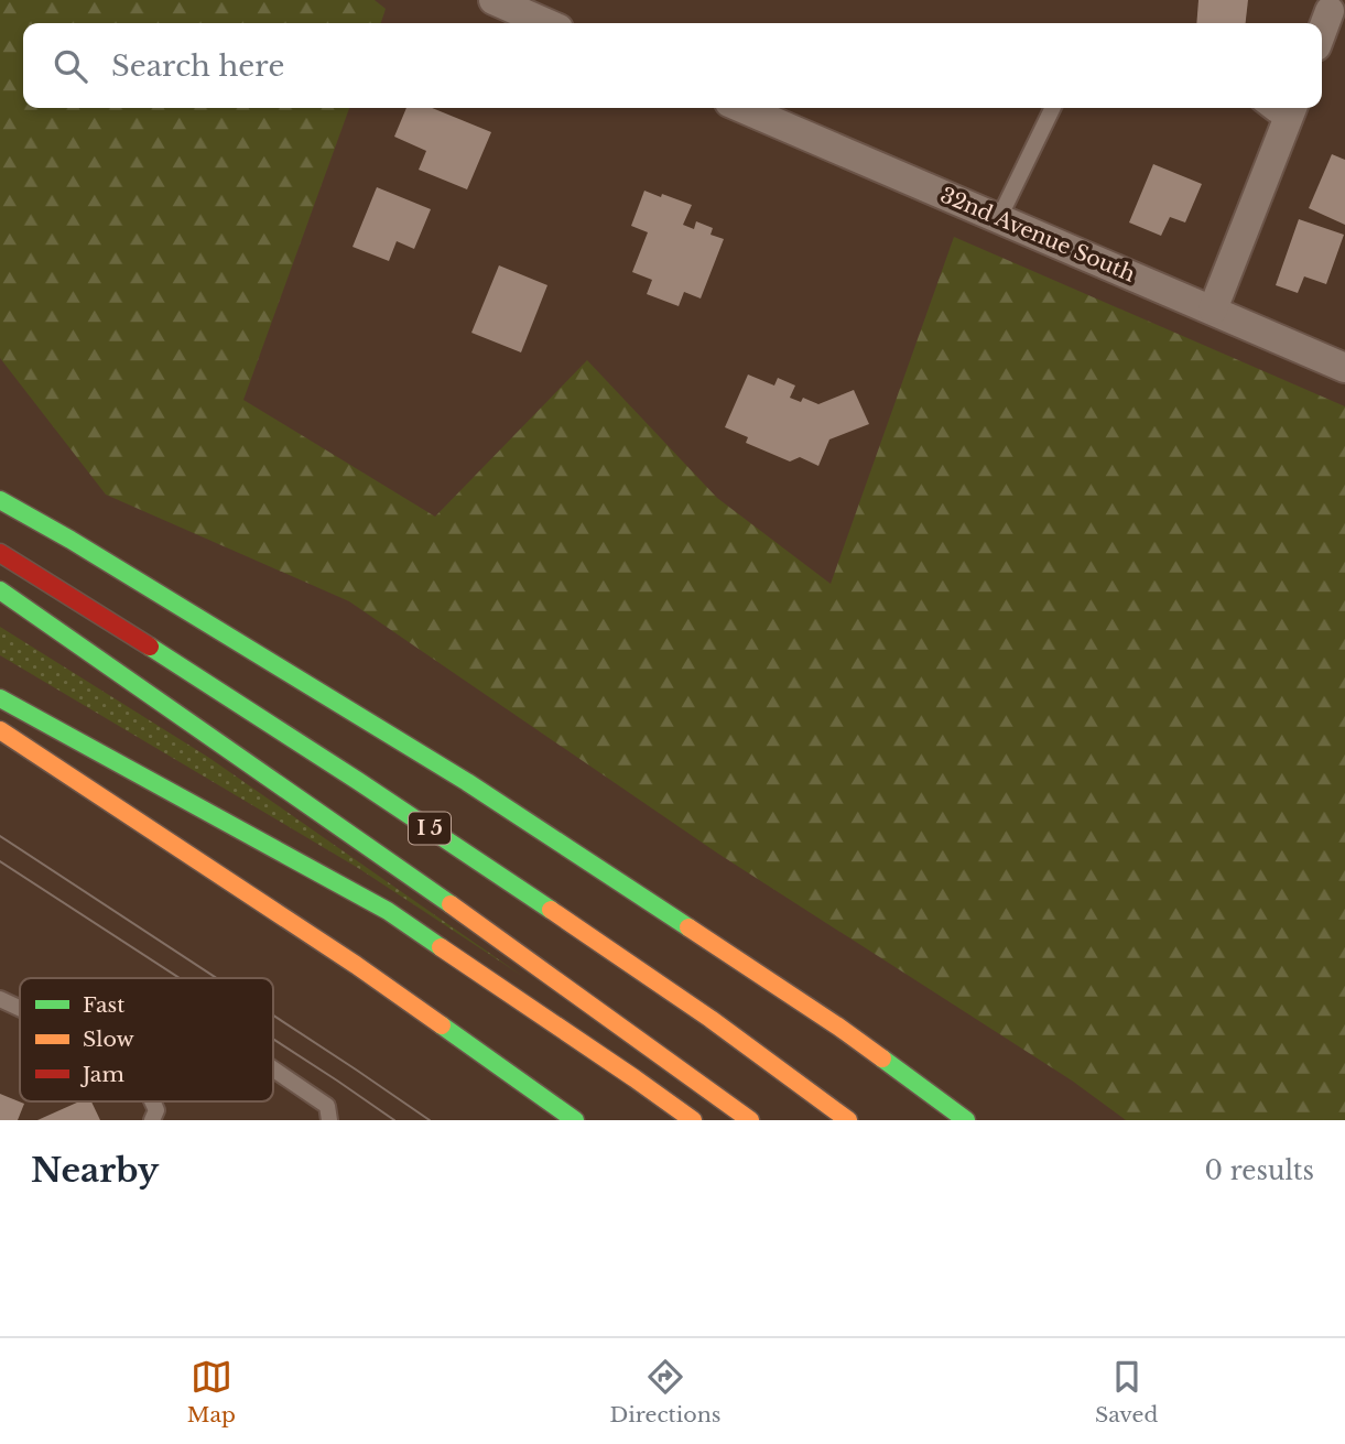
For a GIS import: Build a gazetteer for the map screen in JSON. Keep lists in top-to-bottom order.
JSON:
{
  "streets": {
    "highway": ["I 5"],
    "street": ["32nd Avenue South"]
  },
  "legend": ["Fast", "Slow", "Jam"],
  "page": {
    "search": "Search here",
    "heading": ["Nearby", "0 results"],
    "nav": ["Map", "Directions", "Saved"]
  }
}
